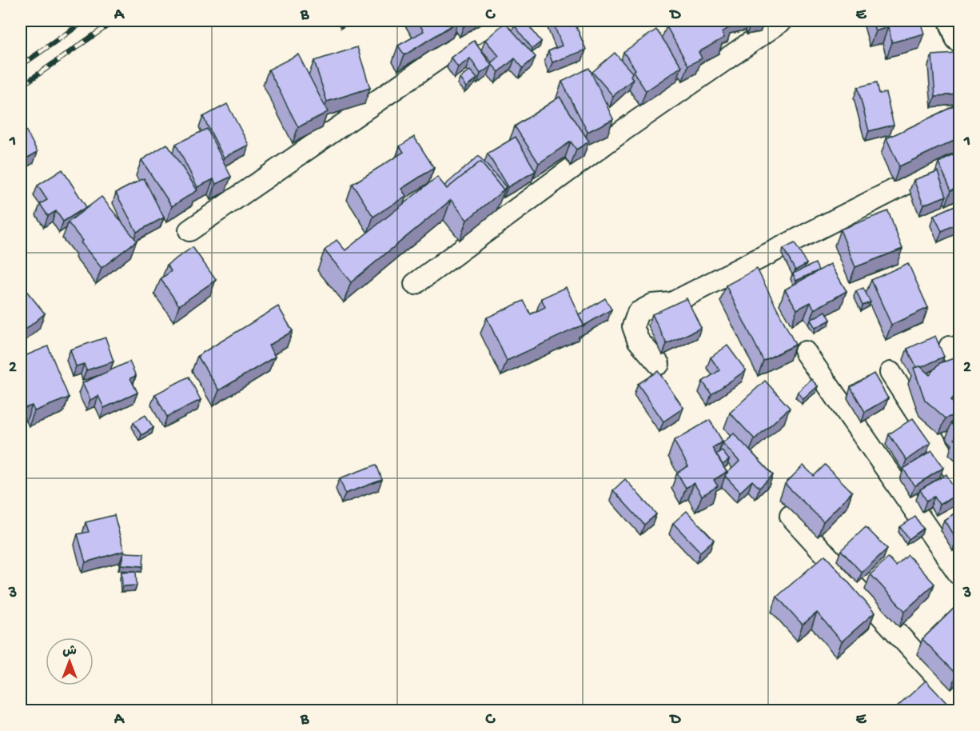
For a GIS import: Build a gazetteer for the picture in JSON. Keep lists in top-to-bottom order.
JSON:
{
  "north": "top",
  "grid": {
    "columns": [
      "A",
      "B",
      "C",
      "D",
      "E"
    ],
    "rows": ["1", "2", "3"]
  }
}
